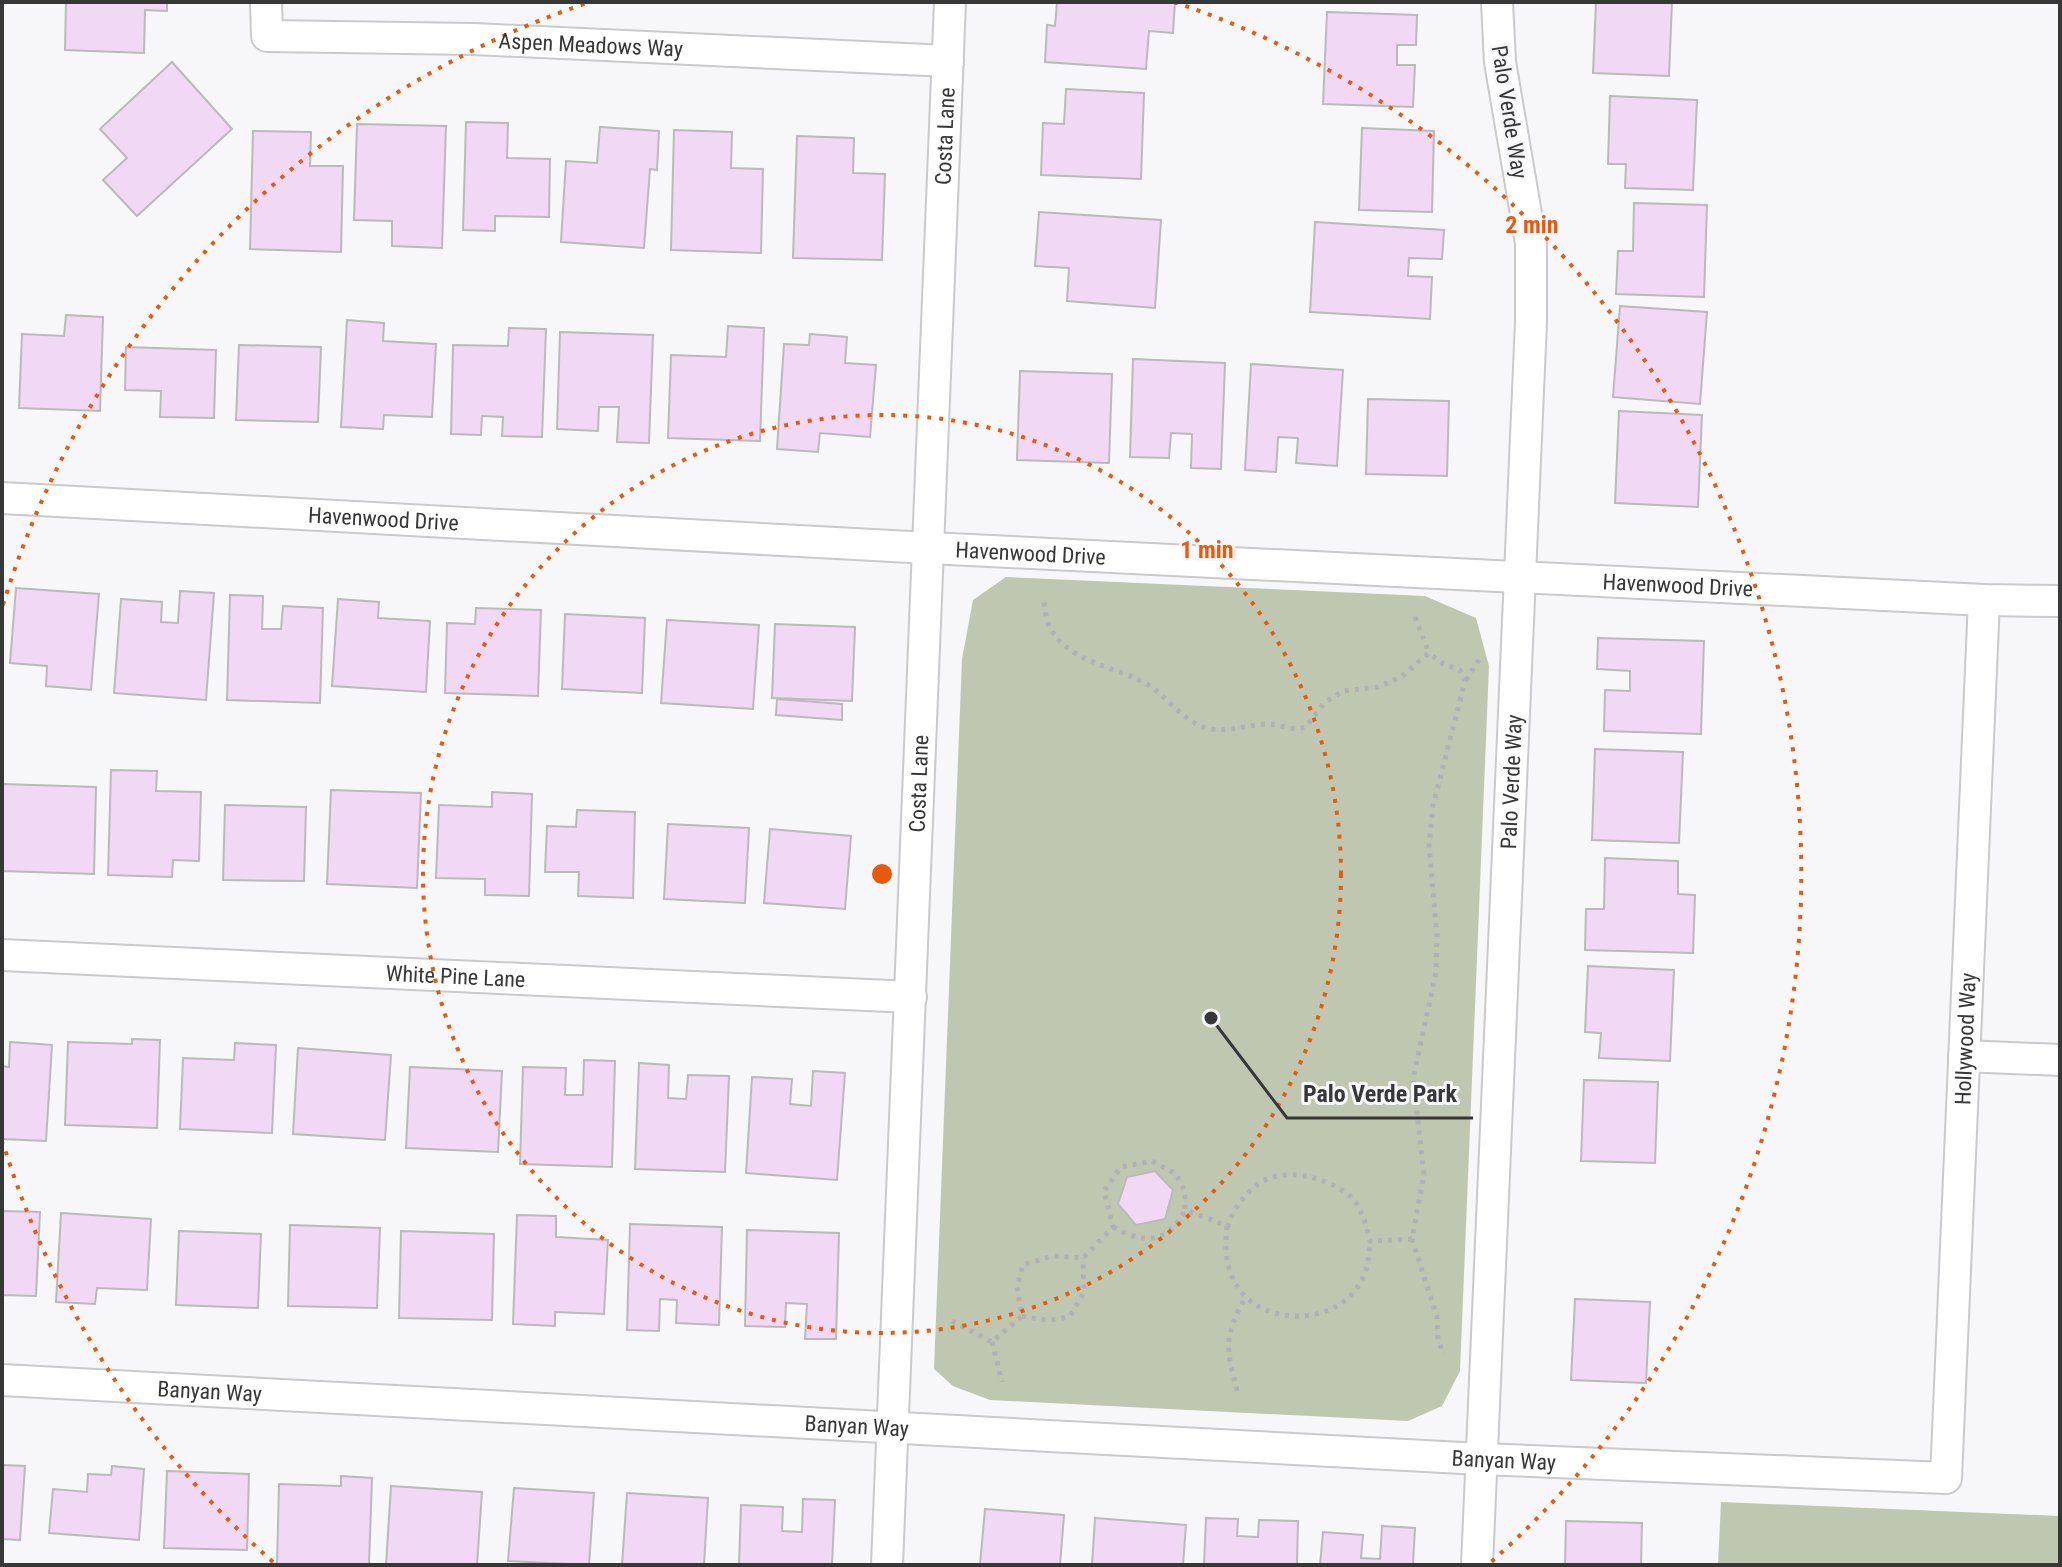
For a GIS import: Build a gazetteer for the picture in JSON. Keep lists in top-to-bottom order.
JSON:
{
  "streets": {
    "street": [
      "Aspen Meadows Way",
      "Palo Verde Way",
      "Costa Lane",
      "Havenwood Drive",
      "White Pine Lane",
      "Hollywood Way",
      "Banyan Way"
    ]
  },
  "crossings": [
    ["Aspen Meadows Way", "Costa Lane"],
    ["Palo Verde Way", "Havenwood Drive"],
    ["Palo Verde Way", "Banyan Way"],
    ["Costa Lane", "Havenwood Drive"],
    ["Costa Lane", "White Pine Lane"],
    ["Costa Lane", "Banyan Way"],
    ["Havenwood Drive", "Hollywood Way"],
    ["Hollywood Way", "Banyan Way"]
  ],
  "places": ["Palo Verde Park"],
  "rings": ["2 min", "1 min"]
}
